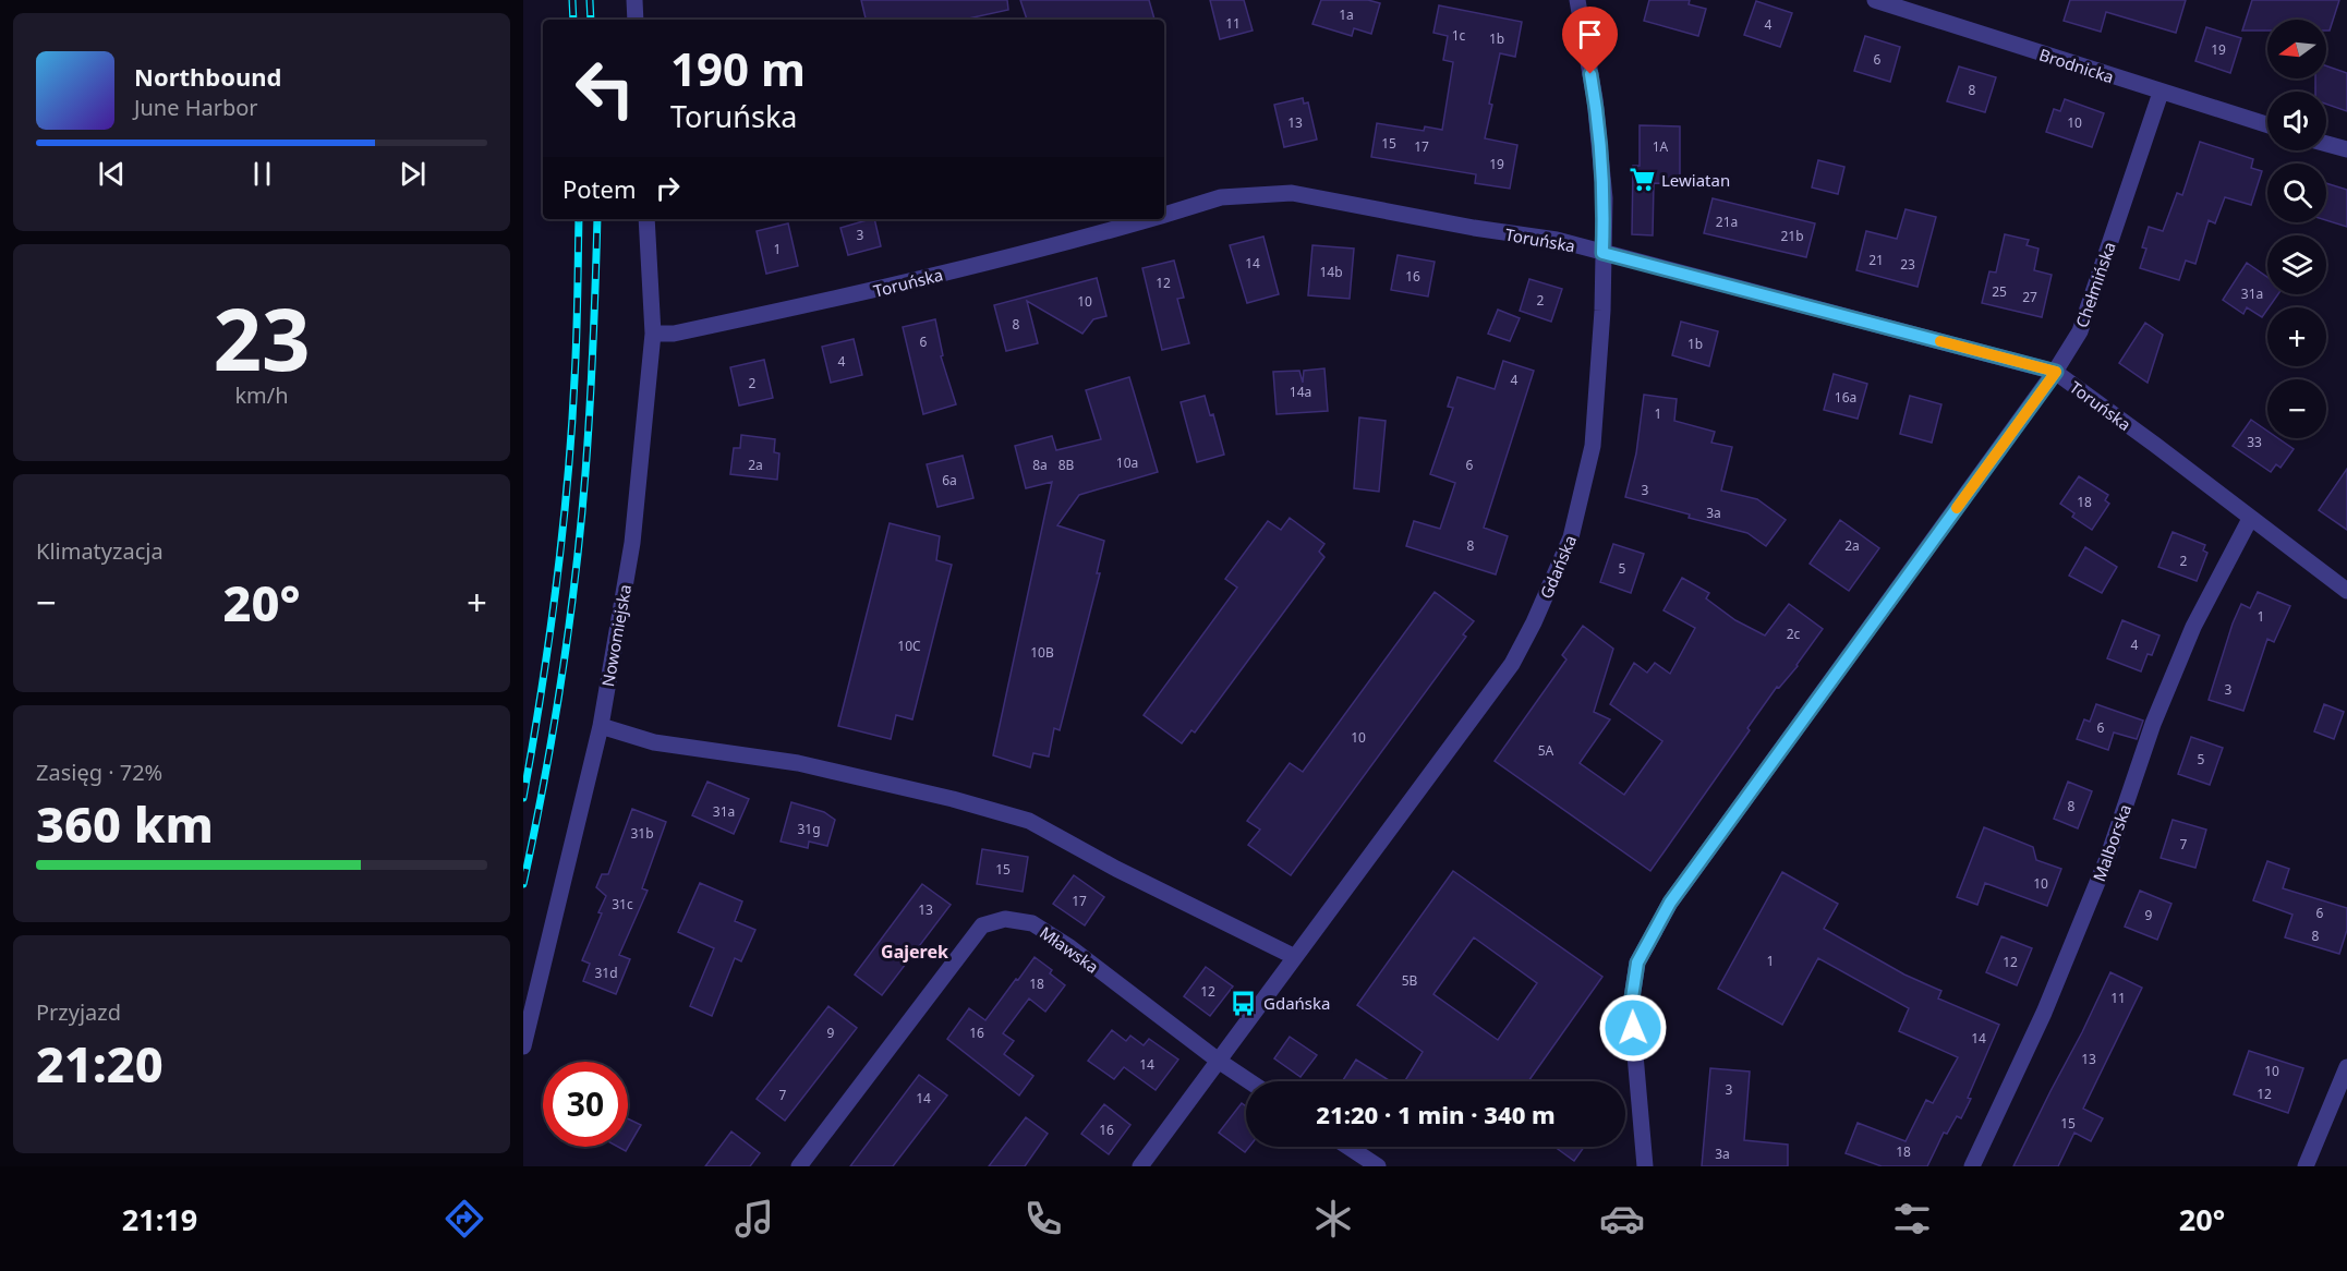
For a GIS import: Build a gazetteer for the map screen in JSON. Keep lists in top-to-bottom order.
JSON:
{
  "streets": {
    "street": [
      "Brodnicka",
      "Toruńska",
      "Chełmińska",
      "Gdańska",
      "Nowomiejska",
      "Malborska",
      "Mławska"
    ]
  },
  "crossings": [
    ["Brodnicka", "Chełmińska"],
    ["Toruńska", "Chełmińska"],
    ["Toruńska", "Gdańska"],
    ["Toruńska", "Nowomiejska"],
    ["Toruńska", "Malborska"],
    ["Gdańska", "Mławska"]
  ],
  "districts": ["Gajerek"],
  "places": {
    "supermarket": ["Lewiatan"],
    "bus stop": ["Gdańska"]
  },
  "house_numbers": [
    "1a",
    "11",
    "4",
    "1c",
    "1b",
    "19",
    "6",
    "8",
    "13",
    "10",
    "15",
    "17",
    "1A",
    "19",
    "21a",
    "3",
    "21b",
    "1",
    "21",
    "14",
    "23",
    "14b",
    "16",
    "12",
    "25",
    "31a",
    "27",
    "2",
    "10",
    "8",
    "6",
    "1b",
    "4",
    "4",
    "2",
    "14a",
    "16a",
    "1",
    "33",
    "10a",
    "2a",
    "8a",
    "8B",
    "6",
    "6a",
    "3",
    "18",
    "3a",
    "8",
    "2a",
    "2",
    "5",
    "1",
    "2c",
    "4",
    "10C",
    "10B",
    "3",
    "6",
    "10",
    "5A",
    "5",
    "8",
    "31a",
    "31g",
    "31b",
    "7",
    "15",
    "10",
    "17",
    "31c",
    "13",
    "6",
    "9",
    "8",
    "1",
    "12",
    "31d",
    "5B",
    "18",
    "12",
    "11",
    "9",
    "16",
    "14",
    "13",
    "14",
    "10",
    "3",
    "12",
    "7",
    "14",
    "15",
    "16",
    "18",
    "3a"
  ],
  "north": "left",
  "page": {
    "map_buttons": ["+", "−"],
    "turn": ["190 m", "Toruńska"],
    "song": ["Northbound", "June Harbor"],
    "then": "Potem",
    "tile": [
      ["23", "km/h"],
      "Klimatyzacja",
      ["Zasięg · 72%", "360 km"],
      ["Przyjazd", "21:20"]
    ],
    "heat": ["−", "20°", "+"],
    "limit": "30",
    "trip": "21:20 · 1 min · 340 m",
    "tabs": ["21:19", "20°"]
  }
}
